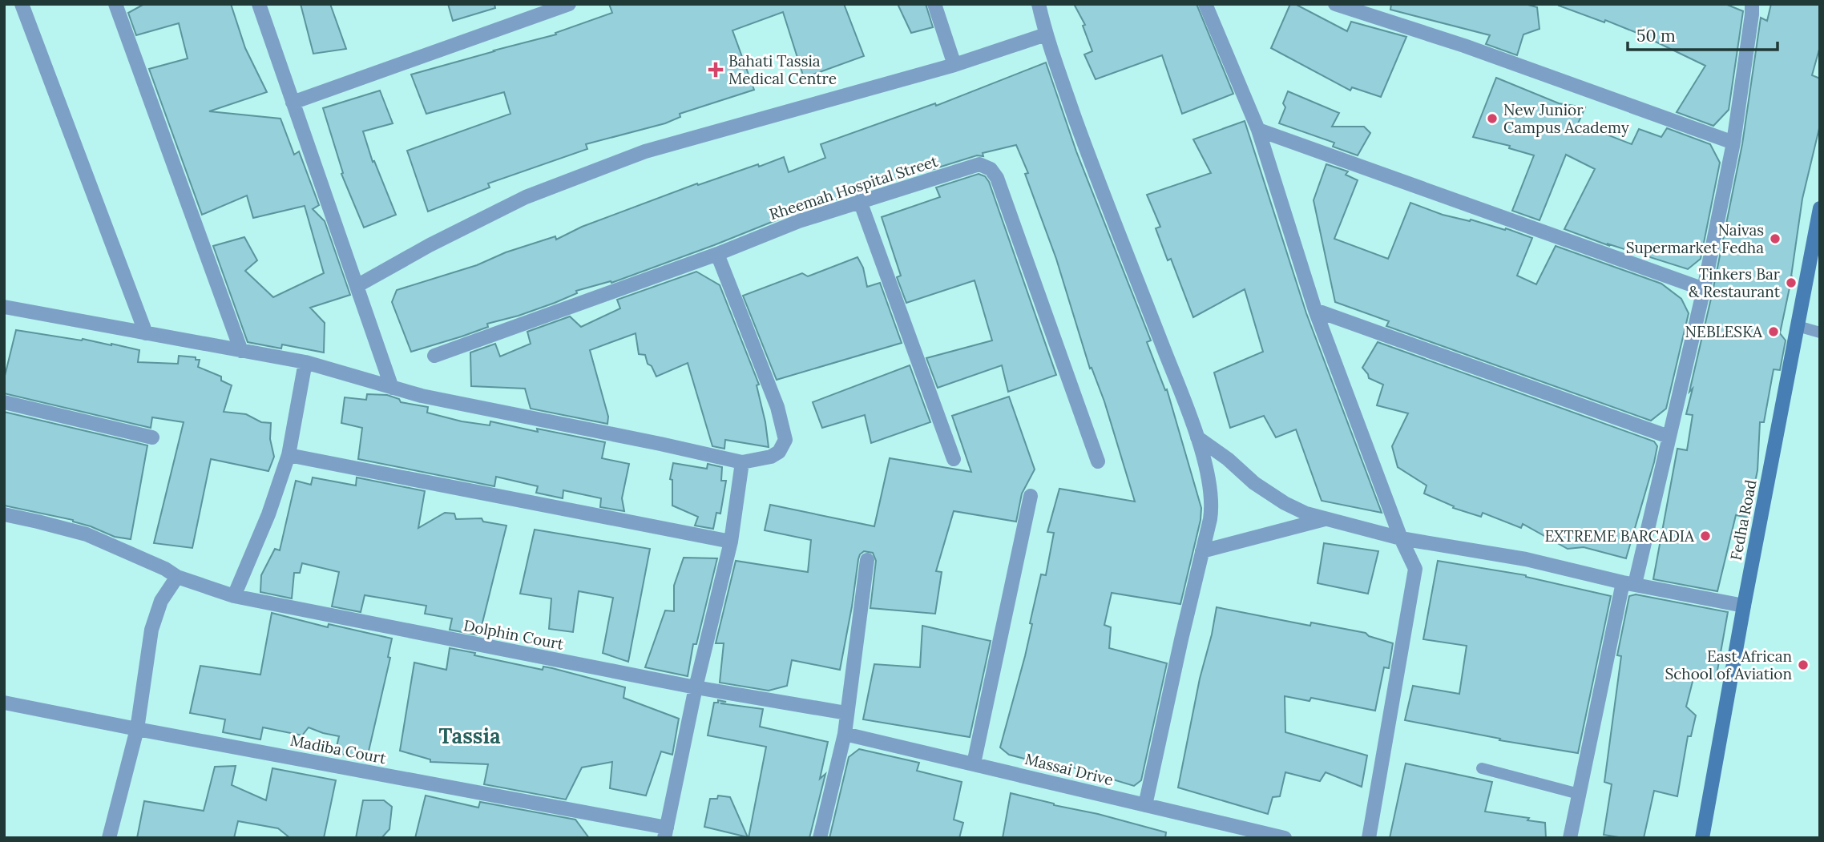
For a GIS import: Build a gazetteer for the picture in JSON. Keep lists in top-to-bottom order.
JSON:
{
  "streets": {
    "street": [
      "Rheemah Hospital Street",
      "Fedha Road",
      "Dolphin Court",
      "Madiba Court",
      "Massai Drive"
    ]
  },
  "districts": ["Tassia"],
  "places": {
    "health": ["Bahati Tassia Medical Centre"],
    "other": [
      "New Junior Campus Academy",
      "Naivas Supermarket Fedha",
      "Tinkers Bar & Restaurant",
      "NEBLESKA",
      "EXTREME BARCADIA",
      "East African School of Aviation"
    ]
  },
  "scale_bar": "50 m"
}
